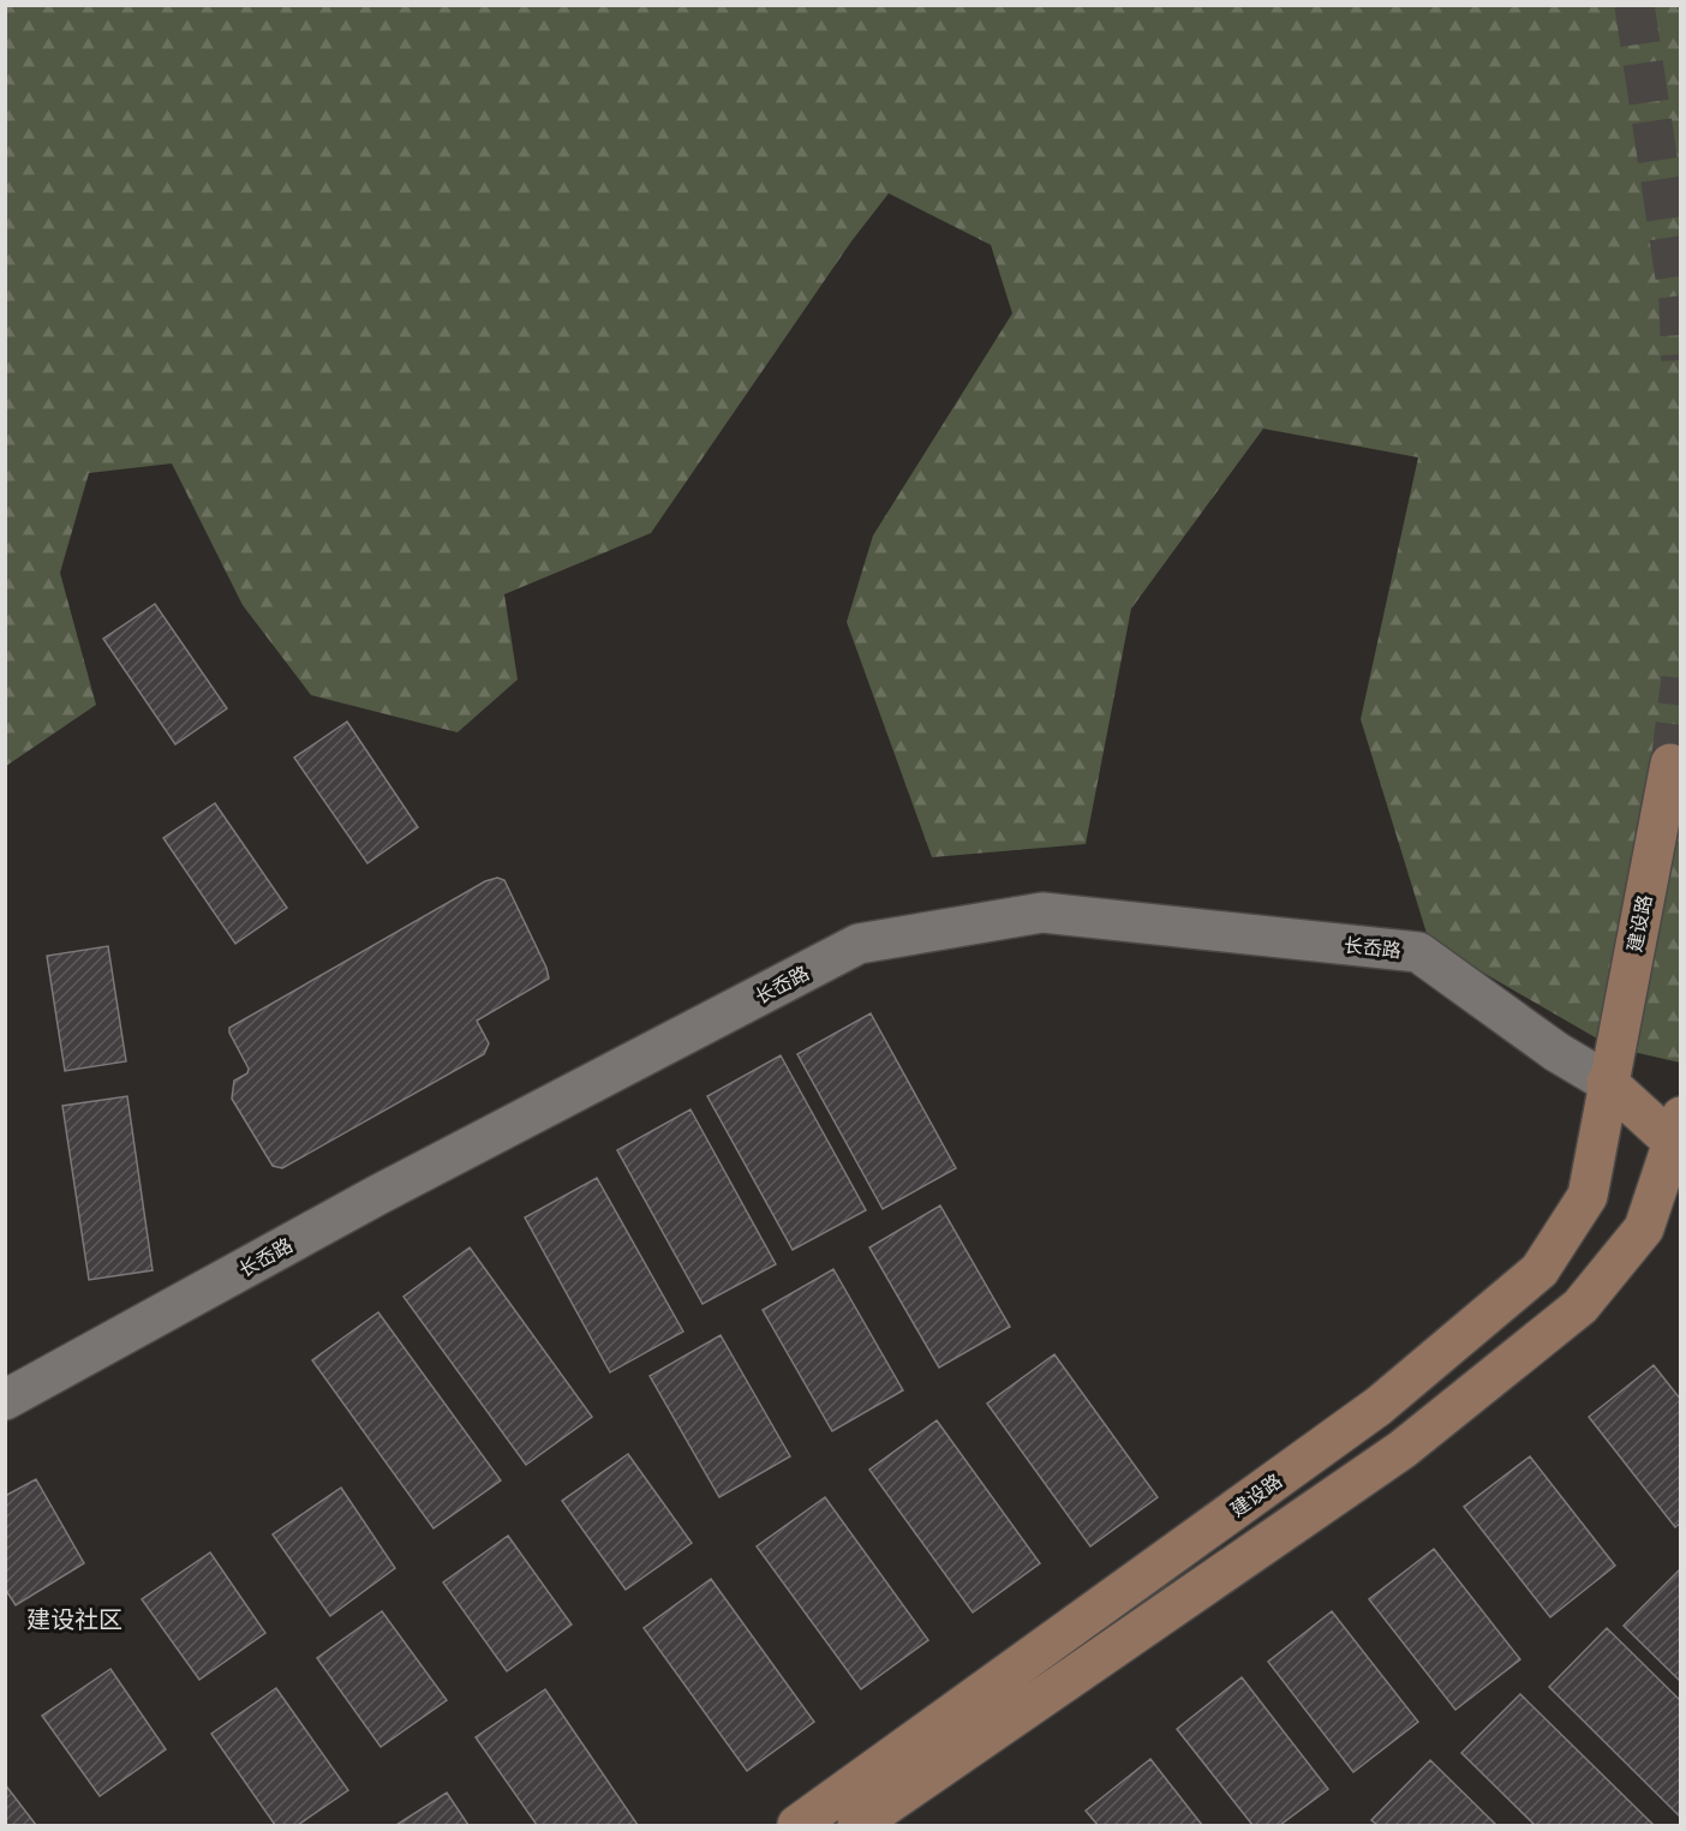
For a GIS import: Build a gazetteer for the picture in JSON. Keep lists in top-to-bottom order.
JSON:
{
  "streets": {
    "main road": ["建设路"],
    "street": ["长岙路"]
  },
  "crossings": [
    ["建设路", "长岙路"]
  ],
  "districts": ["建设社区"]
}
